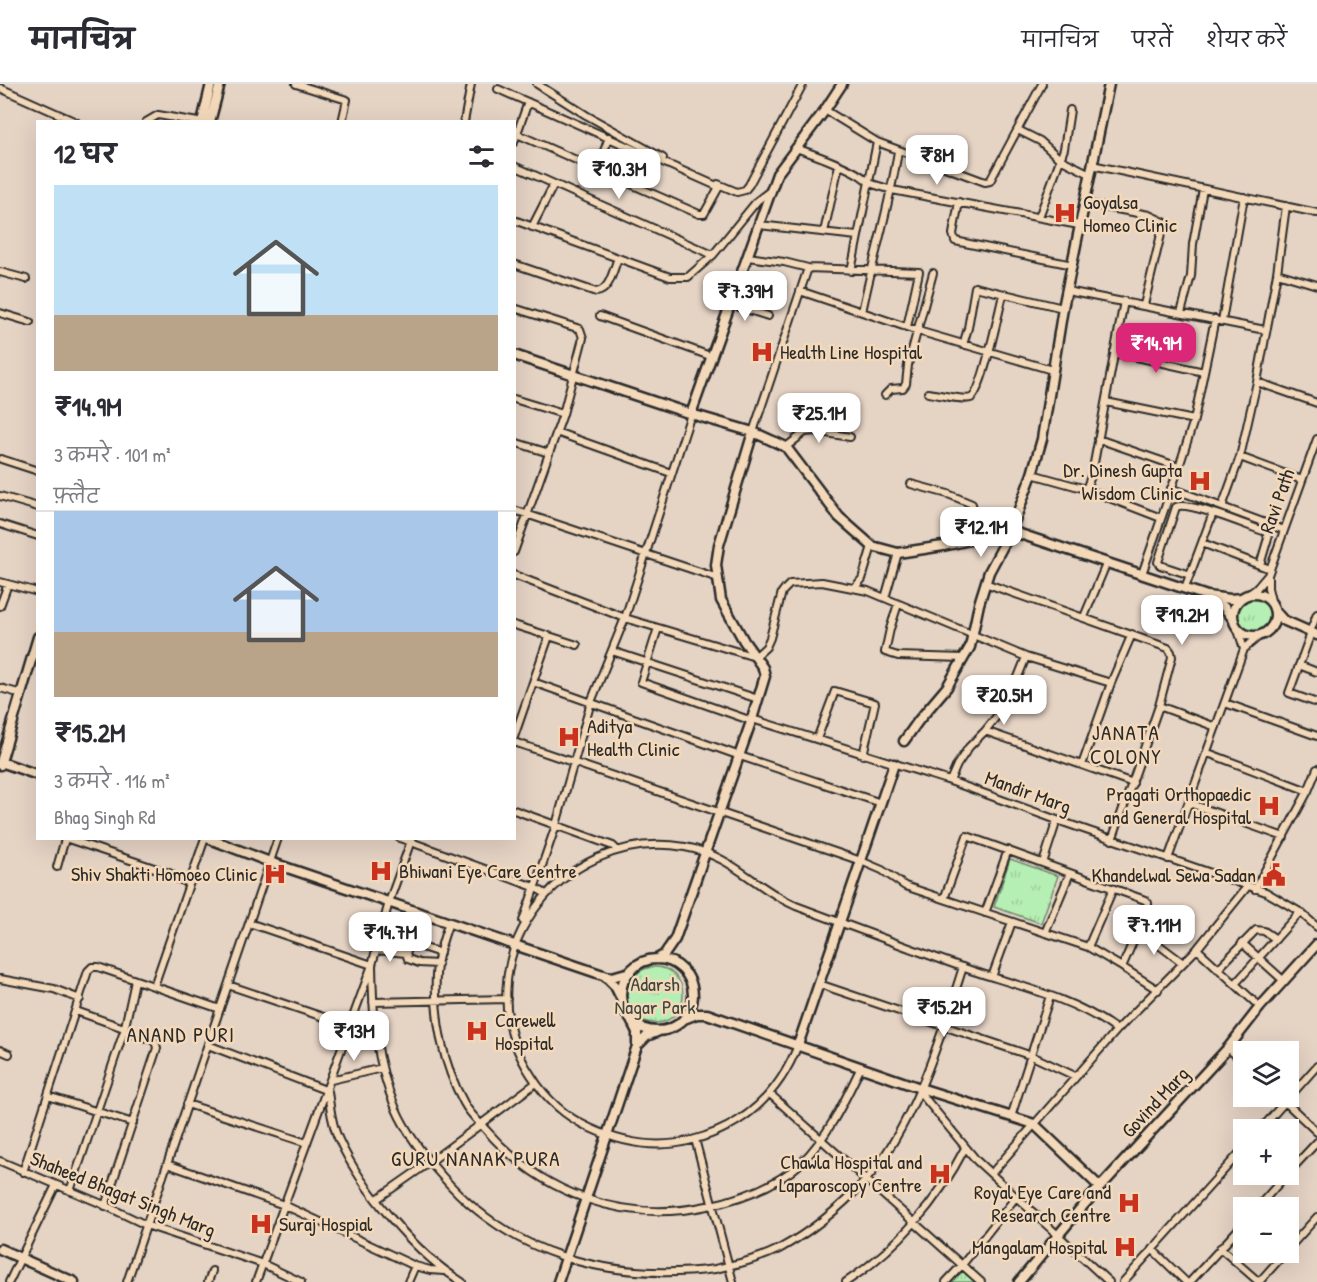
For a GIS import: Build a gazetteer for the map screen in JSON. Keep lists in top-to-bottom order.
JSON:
{
  "streets": {
    "street": [
      "Ravi Path",
      "Mandir Marg",
      "Govind Marg",
      "Shaheed Bhagat Singh Marg"
    ]
  },
  "districts": ["JANATA COLONY", "ANAND PURI", "GURU NANAK PURA"],
  "parks": ["Adarsh Nagar Park"],
  "places": {
    "hospital": [
      "Goyalsa Homeo Clinic",
      "Health Line Hospital",
      "Dr. Dinesh Gupta Wisdom Clinic",
      "Aditya Health Clinic",
      "Pragati Orthopaedic and General Hospital",
      "Bhiwani Eye Care Centre",
      "Shiv Shakti Homoeo Clinic",
      "Carewell Hospital",
      "Chawla Hospital and Laparoscopy Centre",
      "Royal Eye Care and Research Centre",
      "Suraj Hospial",
      "Mangalam Hospital"
    ],
    "public building": ["Khandelwal Sewa Sadan"]
  },
  "page": {
    "header": "मानचित्र",
    "nav": ["मानचित्र", "परतें", "शेयर करें"],
    "heading": "12 घर",
    "price": [
      "₹8M",
      "₹10.3M",
      "₹7.39M",
      "₹14.9M",
      "₹25.1M",
      "₹12.1M",
      "₹19.2M",
      "₹20.5M",
      "₹7.11M",
      "₹14.7M",
      "₹15.2M",
      "₹13M"
    ],
    "list": [
      {
        "name": "₹14.9M",
        "note": "3 कमरे · 101 m² · फ़्लैट"
      },
      {
        "name": "₹15.2M",
        "note": "3 कमरे · 116 m² · Bhag Singh Rd"
      }
    ],
    "map_buttons": ["+", "−"]
  }
}
